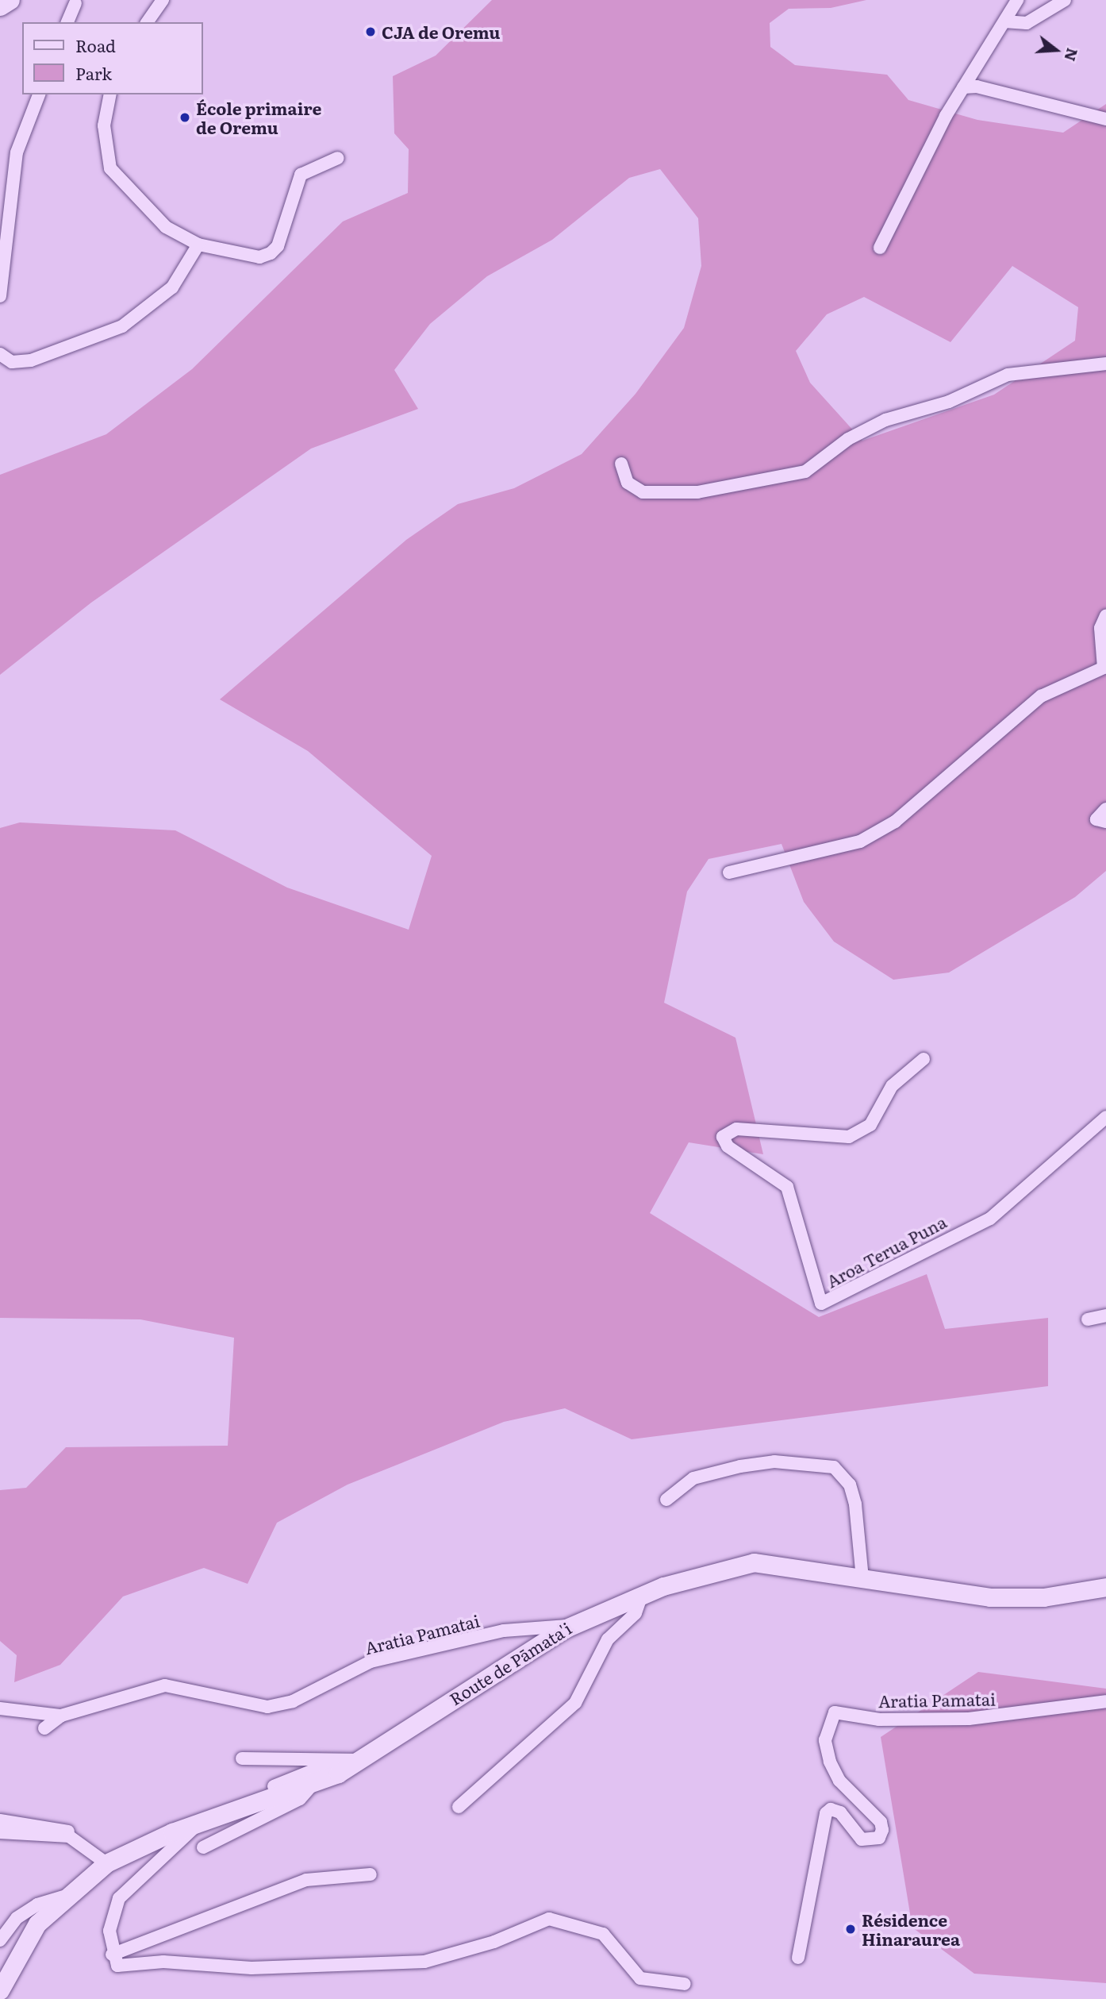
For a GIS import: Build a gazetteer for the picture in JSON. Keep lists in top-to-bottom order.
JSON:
{
  "streets": {
    "main road": ["Route de Pāmata'i"],
    "street": ["Aroa Terua Puna", "Aratia Pamatai"]
  },
  "crossings": [
    ["Aratia Pamatai", "Route de Pāmata'i"]
  ],
  "places": ["CJA de Oremu", "École primaire de Oremu", "Résidence Hinaraurea"],
  "legend": ["Road", "Park"],
  "north": "right"
}
